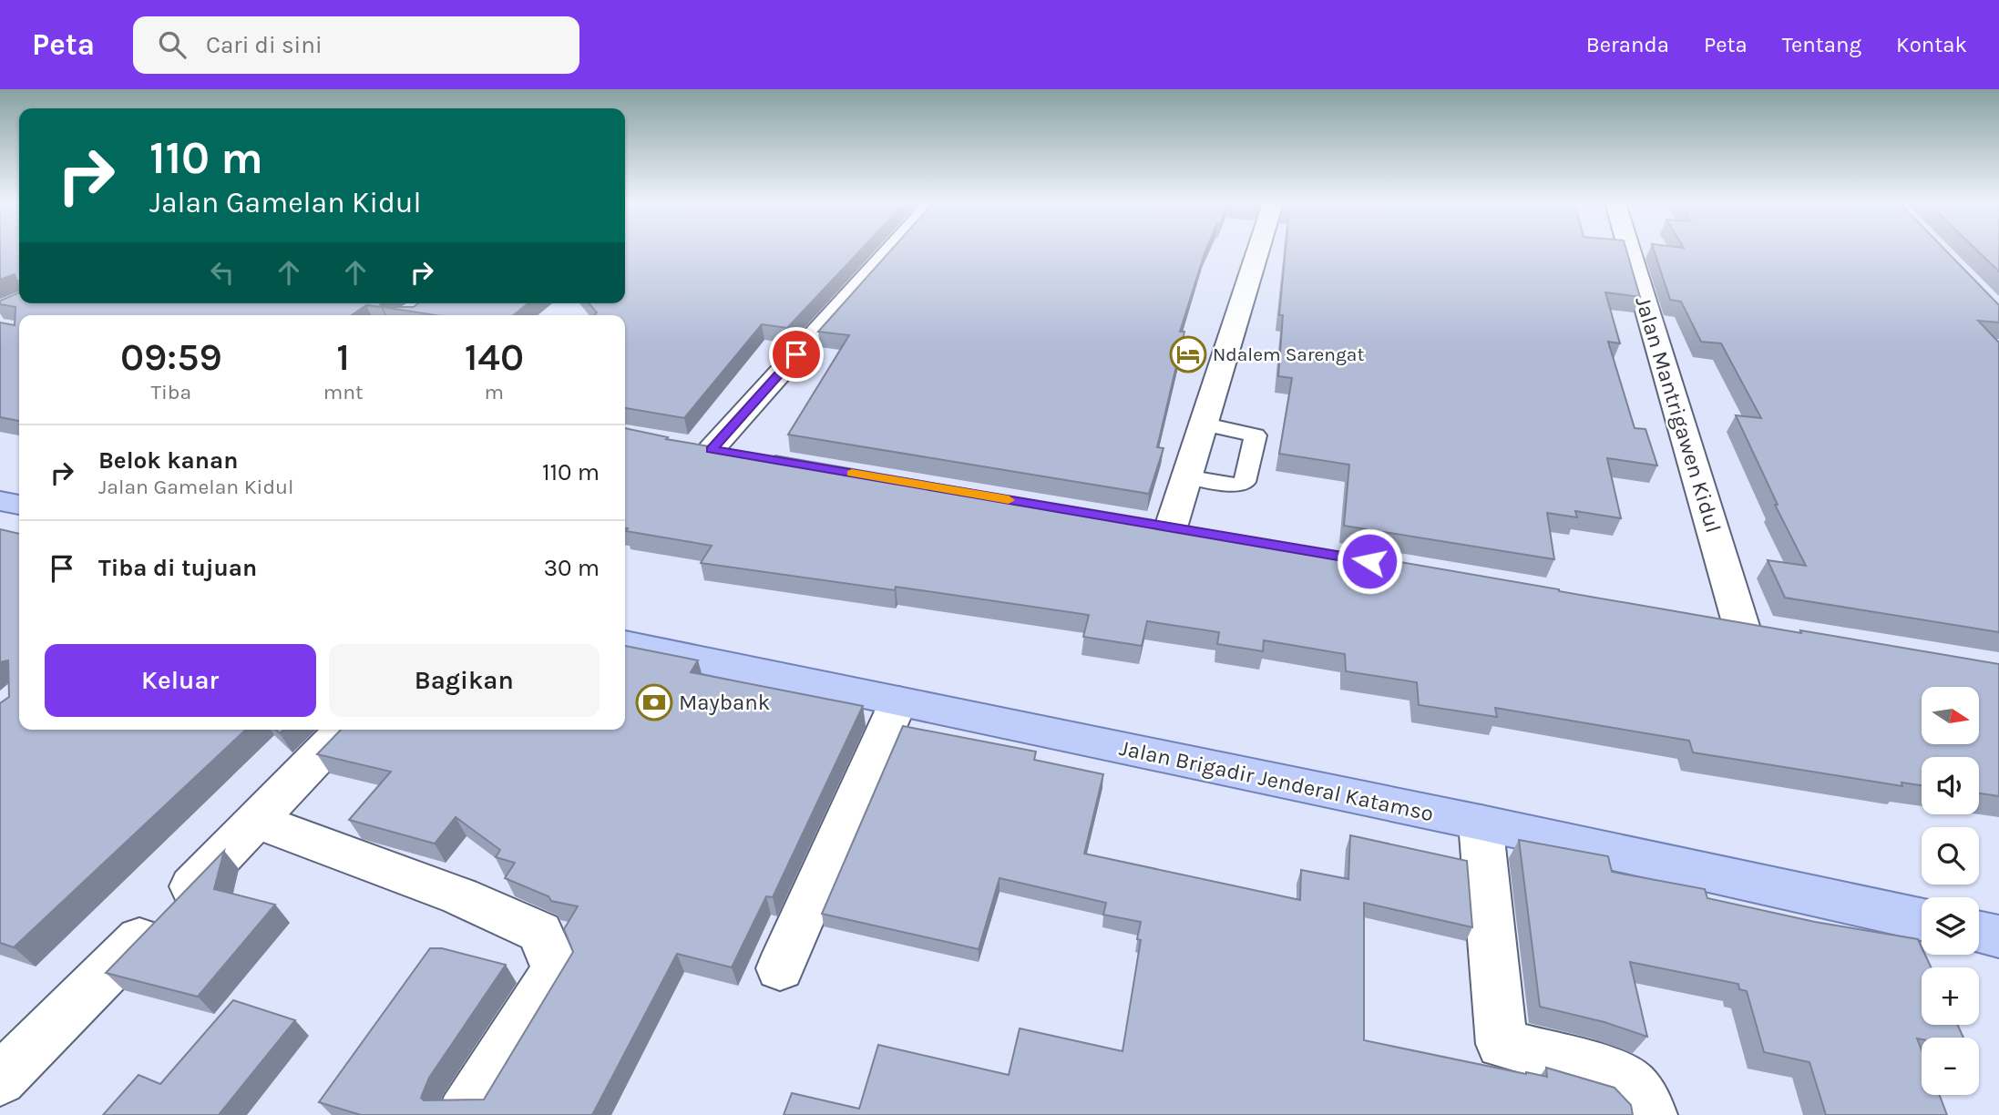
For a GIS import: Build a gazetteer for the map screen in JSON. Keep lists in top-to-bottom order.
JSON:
{
  "streets": {
    "main road": ["Jalan Brigadir Jenderal Katamso"],
    "street": ["Jalan Mantrigawen Kidul"]
  },
  "places": {
    "hotel": ["Ndalem Sarengat"],
    "bank": ["Maybank"]
  },
  "north": "right",
  "page": {
    "header": "Peta",
    "search": "Cari di sini",
    "nav": [
      "Beranda",
      "Peta",
      "Tentang",
      "Kontak"
    ],
    "turn": ["110 m", "Jalan Gamelan Kidul"],
    "eta": [
      "09:59",
      "Tiba",
      "1",
      "mnt",
      "140",
      "m"
    ],
    "list": [
      {
        "name": "Belok kanan",
        "note": "Jalan Gamelan Kidul",
        "value": "110 m"
      },
      {
        "name": "Tiba di tujuan",
        "value": "30 m"
      }
    ],
    "buttons": ["Keluar", "Bagikan"],
    "map_buttons": ["+", "−"]
  }
}
